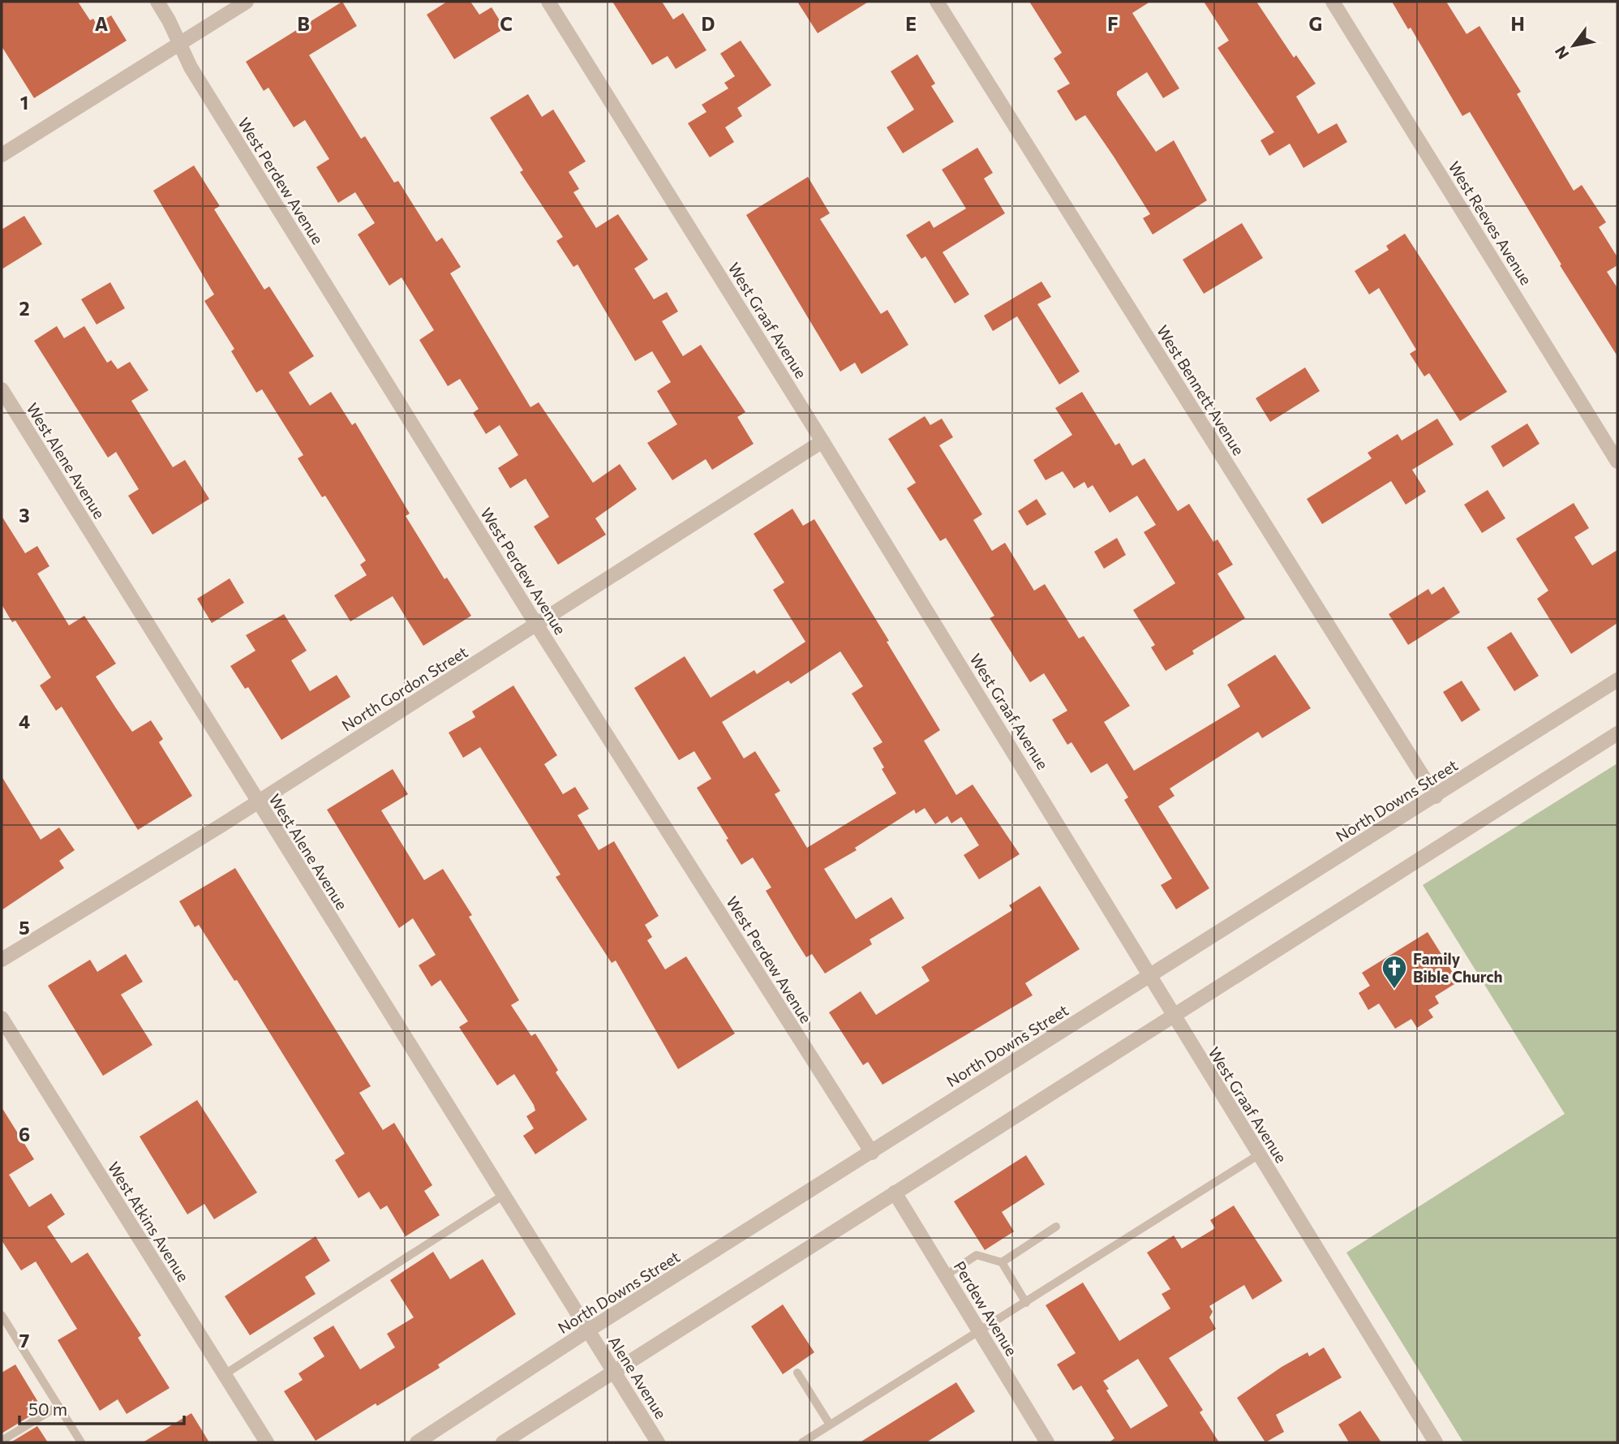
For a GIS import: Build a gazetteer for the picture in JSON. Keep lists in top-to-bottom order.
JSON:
{
  "streets": {
    "street": [
      "West Perdew Avenue",
      "West Reeves Avenue",
      "West Graaf Avenue",
      "West Bennett Avenue",
      "West Alene Avenue",
      "North Gordon Street",
      "North Downs Street",
      "West Atkins Avenue",
      "Perdew Avenue",
      "Alene Avenue"
    ]
  },
  "crossings": [
    ["West Perdew Avenue", "North Gordon Street"],
    ["West Perdew Avenue", "North Downs Street"],
    ["West Graaf Avenue", "North Gordon Street"],
    ["West Graaf Avenue", "North Downs Street"],
    ["West Bennett Avenue", "North Downs Street"],
    ["West Alene Avenue", "North Gordon Street"],
    ["West Alene Avenue", "North Downs Street"],
    ["West Alene Avenue", "Alene Avenue"],
    ["North Downs Street", "Alene Avenue"]
  ],
  "places": {
    "church": ["Family Bible Church"]
  },
  "scale_bar": "50 m",
  "north": "bottom left",
  "grid": {
    "columns": [
      "A",
      "B",
      "C",
      "D",
      "E",
      "F",
      "G",
      "H"
    ],
    "rows": [
      "1",
      "2",
      "3",
      "4",
      "5",
      "6",
      "7"
    ]
  }
}
